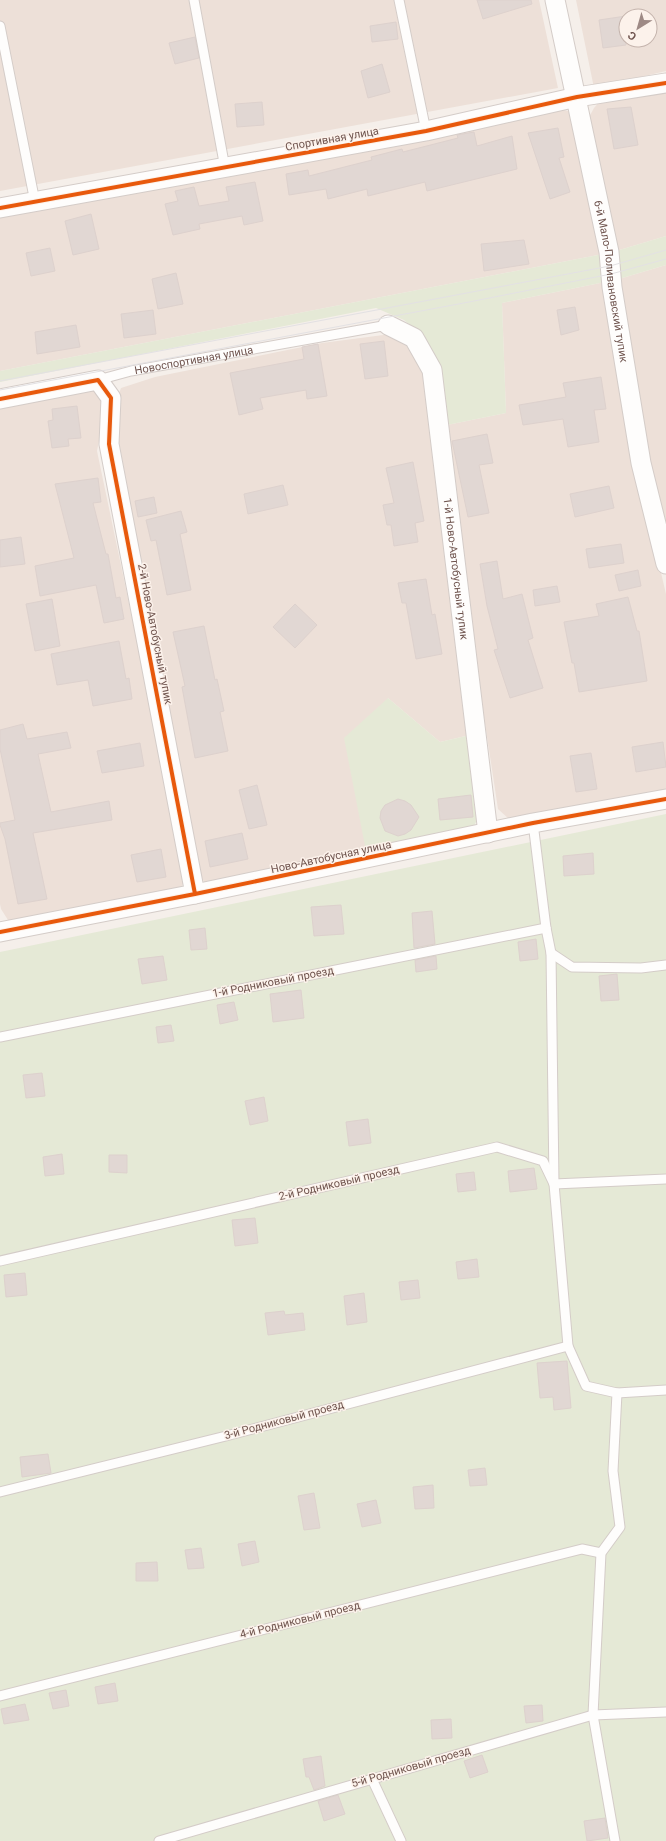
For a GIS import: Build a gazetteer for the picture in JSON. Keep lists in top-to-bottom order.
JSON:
{
  "streets": {
    "street": [
      "Спортивная улица",
      "6-й Мало-Поливановский тупик",
      "Новоспортивная улица",
      "1-й Ново-Автобусный тупик",
      "2-й Ново-Автобусный тупик",
      "Ново-Автобусная улица"
    ],
    "lane": [
      "1-й Родниковый проезд",
      "2-й Родниковый проезд",
      "3-й Родниковый проезд",
      "4-й Родниковый проезд",
      "5-й Родниковый проезд"
    ]
  },
  "crossings": [
    ["Спортивная улица", "6-й Мало-Поливановский тупик"],
    ["Новоспортивная улица", "1-й Ново-Автобусный тупик"],
    ["Новоспортивная улица", "2-й Ново-Автобусный тупик"],
    ["1-й Ново-Автобусный тупик", "Ново-Автобусная улица"],
    ["2-й Ново-Автобусный тупик", "Ново-Автобусная улица"]
  ],
  "north": "bottom left"
}
